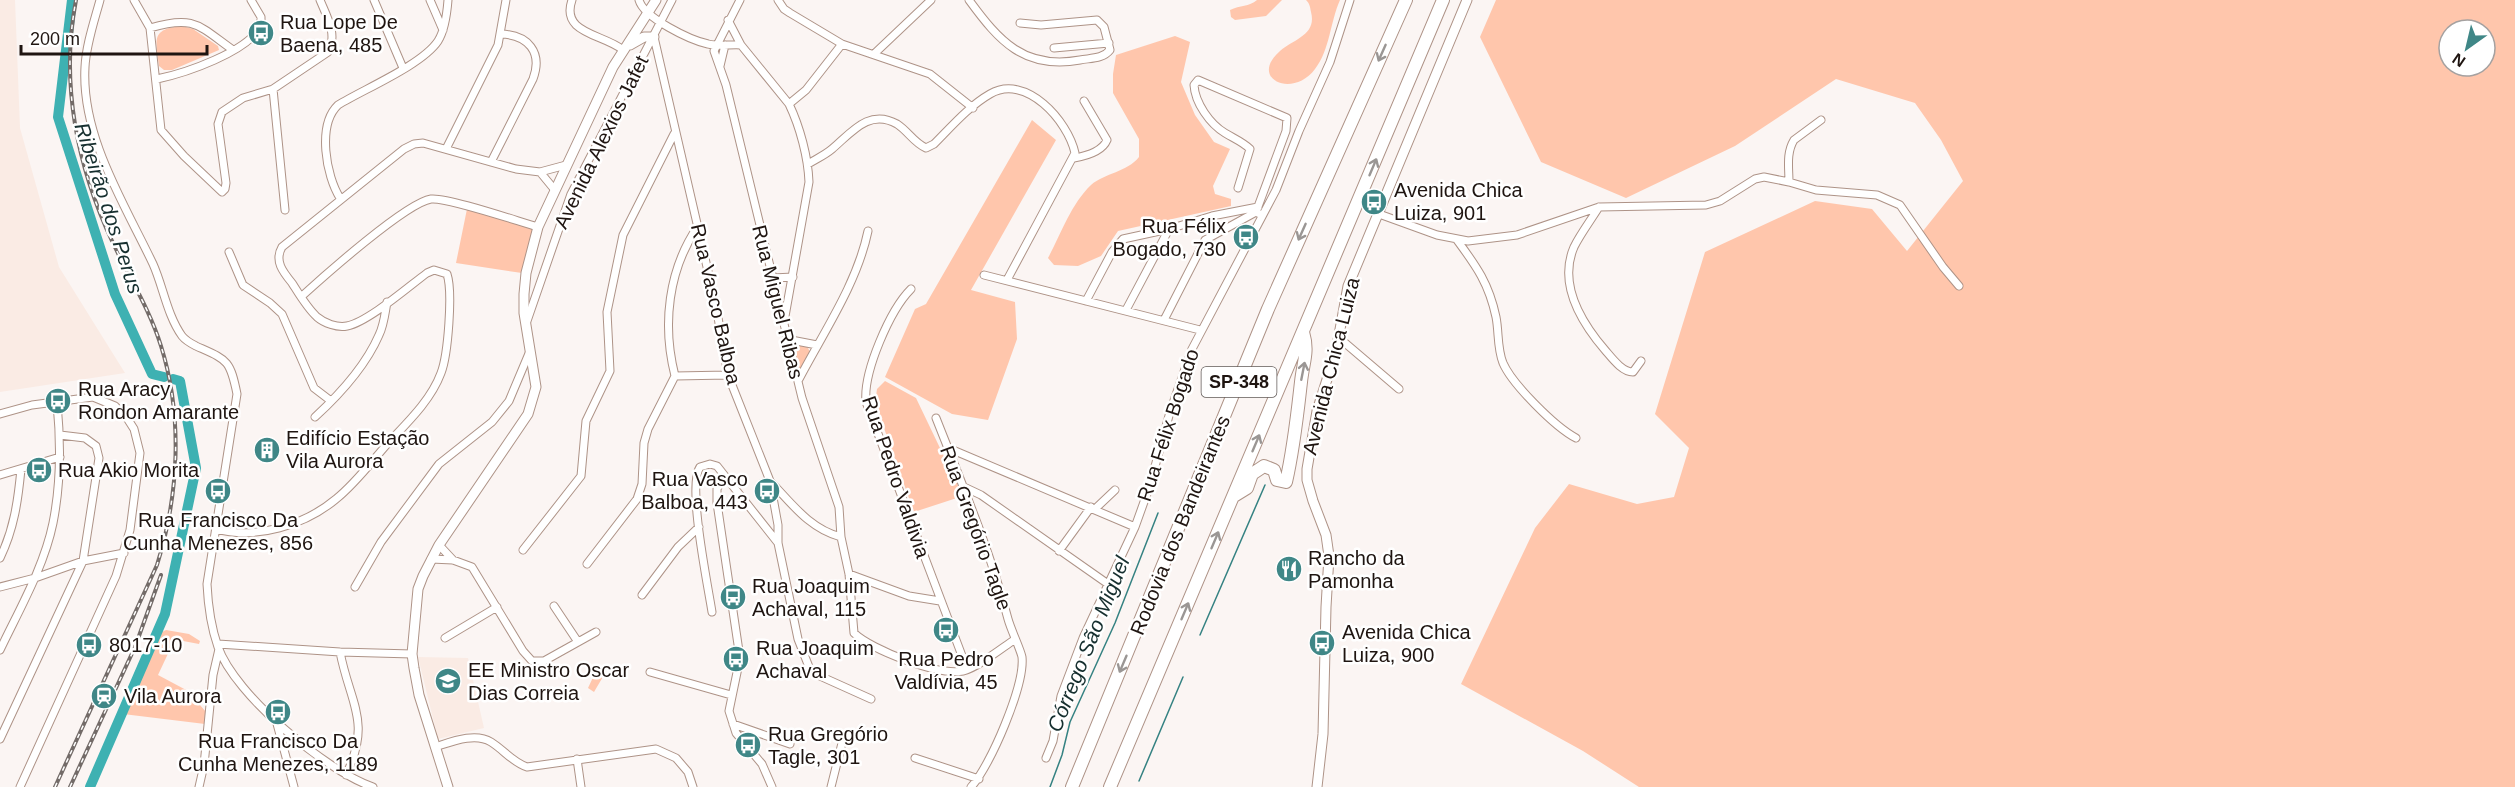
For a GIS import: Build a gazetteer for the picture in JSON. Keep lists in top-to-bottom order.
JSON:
{
  "streets": {
    "highway": ["SP-348", "Rodovia dos Bandeirantes"],
    "main road": ["Avenida Alexios Jafet", "Avenida Chica Luiza"],
    "street": [
      "Rua Miguel Ribas",
      "Rua Vasco Balboa",
      "Rua Félix Bogado",
      "Rua Pedro Valdivia",
      "Rua Gregório Tagle"
    ]
  },
  "crossings": [
    ["Avenida Alexios Jafet", "Rua Vasco Balboa"],
    ["Rua Miguel Ribas", "Rua Pedro Valdivia"]
  ],
  "water": ["Ribeirão dos Perus", "Córrego São Miguel"],
  "places": {
    "bus stop": [
      "Rua Lope De Baena, 485",
      "Avenida Chica Luiza, 901",
      "Rua Félix Bogado, 730",
      "Rua Aracy Rondon Amarante",
      "Rua Akio Morita",
      "Rua Francisco Da Cunha Menezes, 856",
      "Rua Vasco Balboa, 443",
      "Rua Joaquim Achaval, 115",
      "Rua Pedro Valdívia, 45",
      "Avenida Chica Luiza, 900",
      "8017-10",
      "Rua Joaquim Achaval",
      "Rua Francisco Da Cunha Menezes, 1189",
      "Rua Gregório Tagle, 301"
    ],
    "building": ["Edifício Estação Vila Aurora"],
    "restaurant": ["Rancho da Pamonha"],
    "school or university": ["EE Ministro Oscar Dias Correia"],
    "station": ["Vila Aurora"]
  },
  "scale_bar": "200 m",
  "north": "bottom left"
}
